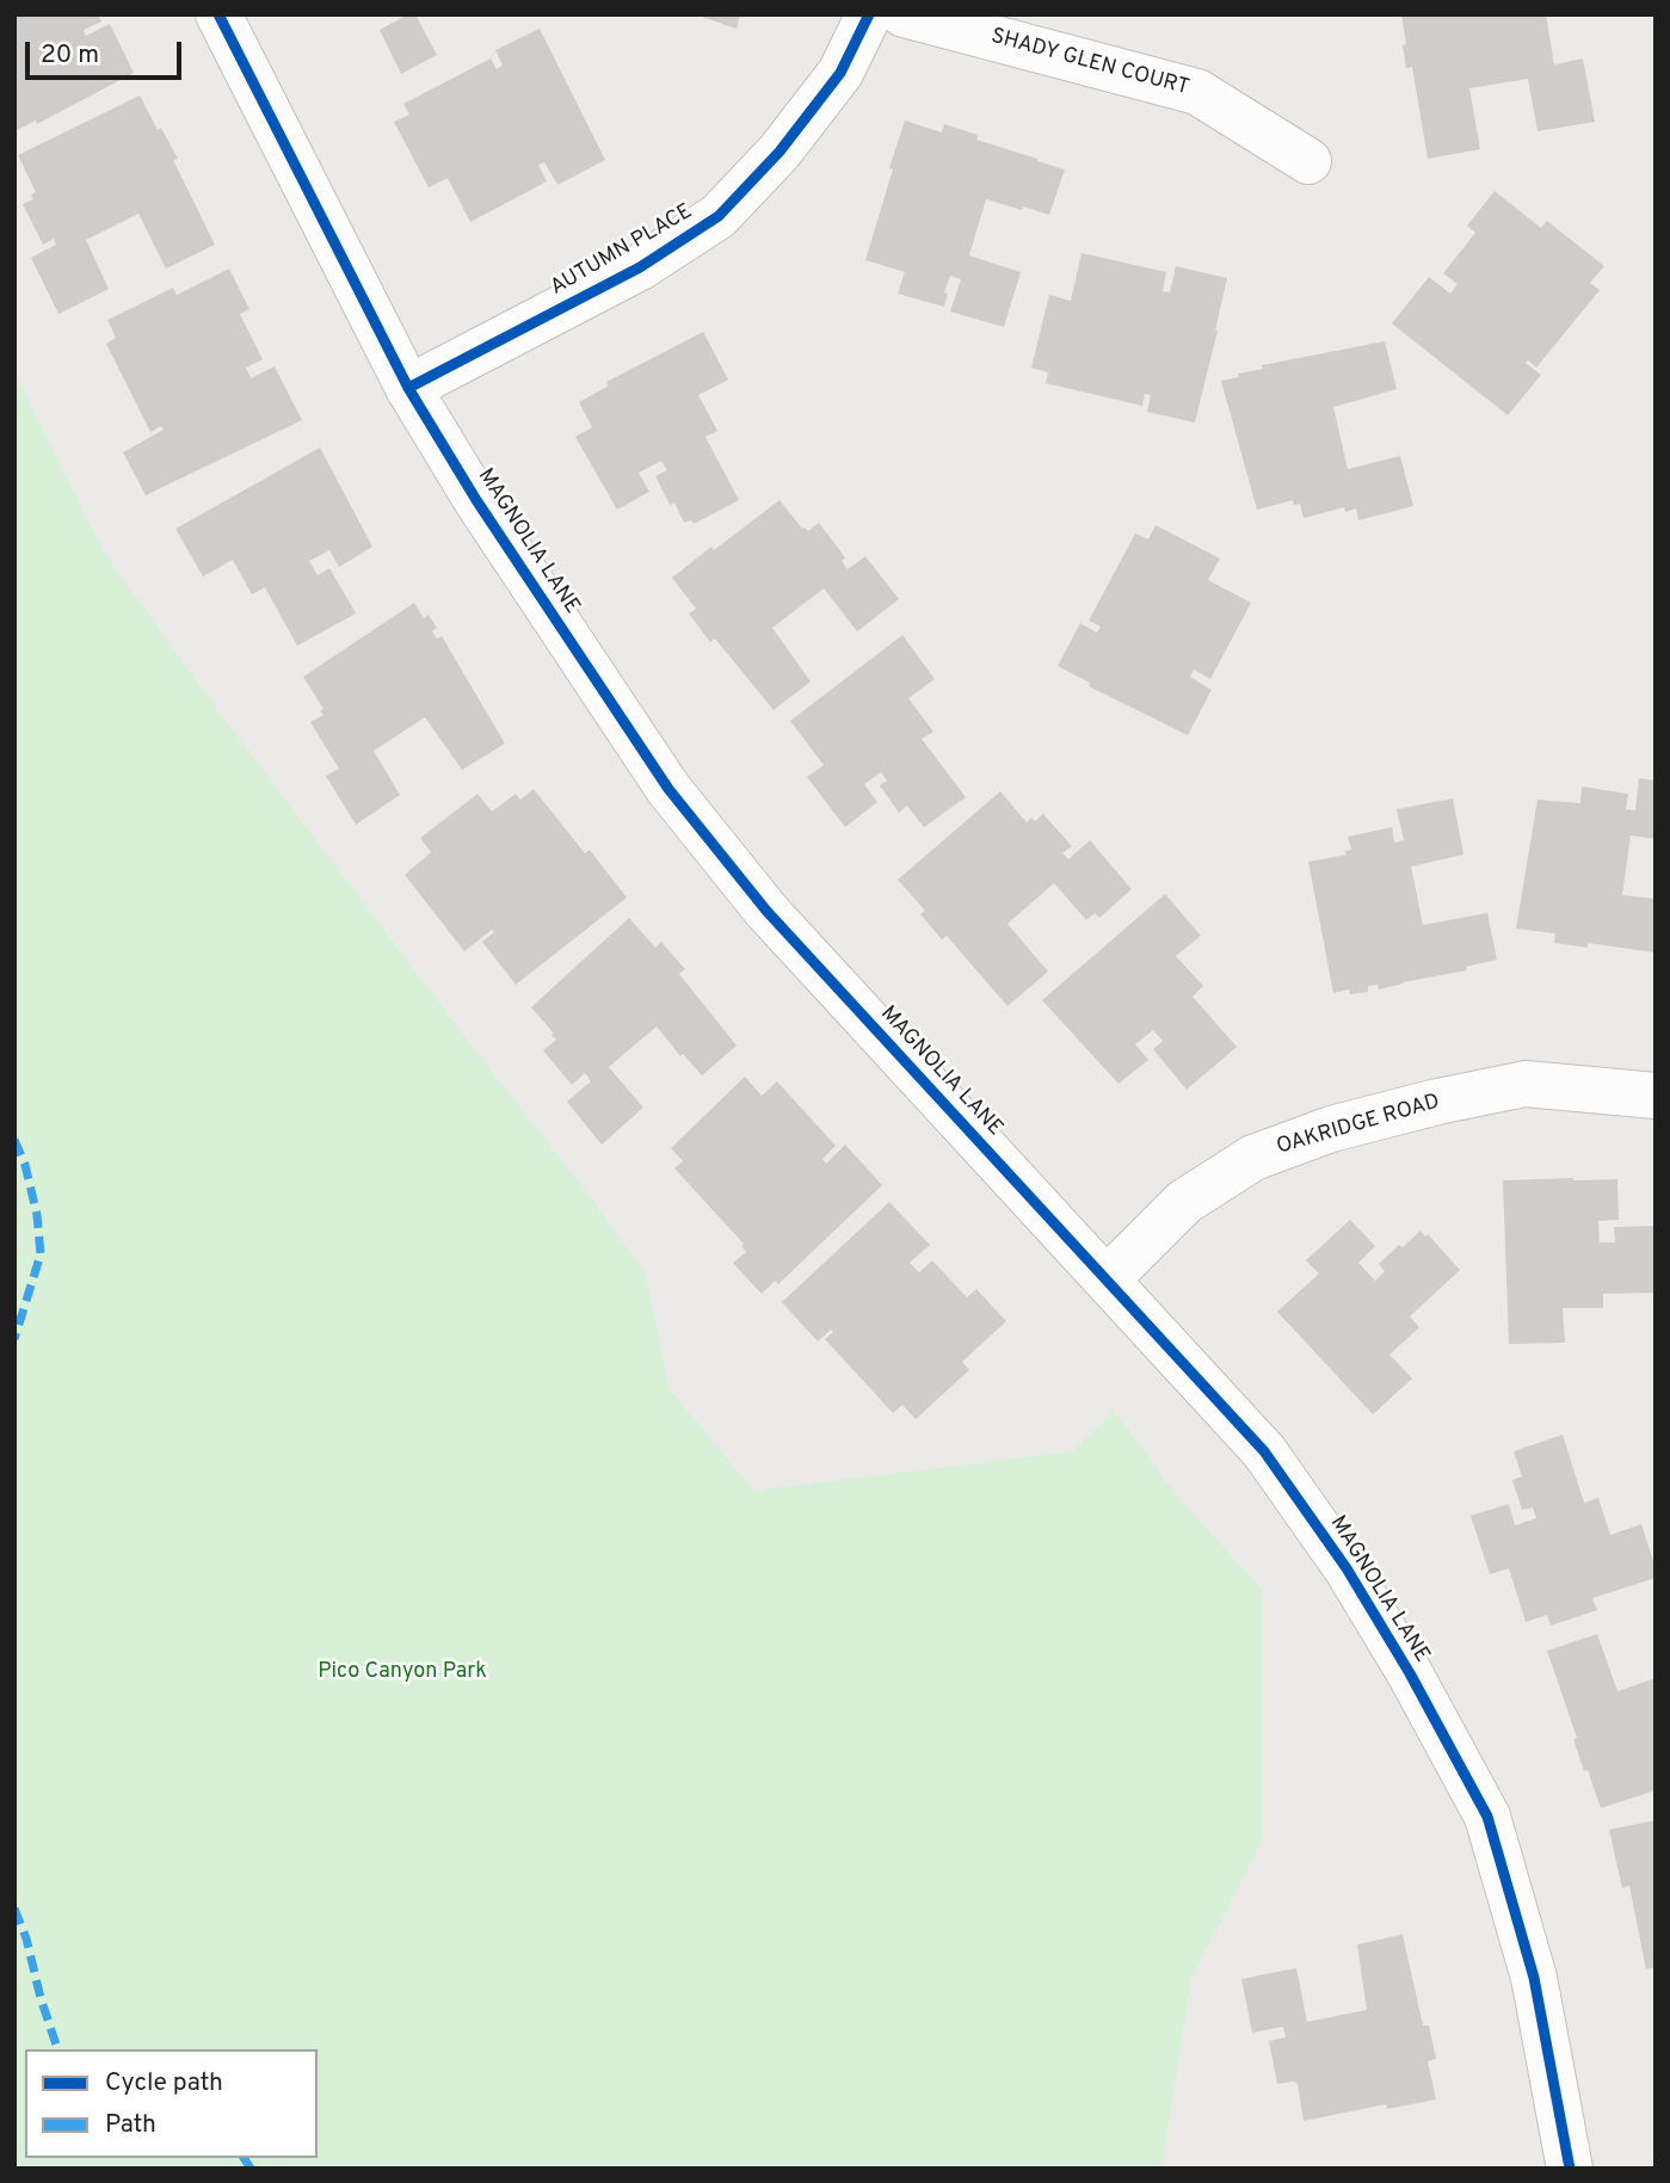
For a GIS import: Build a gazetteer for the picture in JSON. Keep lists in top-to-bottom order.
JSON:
{
  "streets": {
    "street": [
      "SHADY GLEN COURT",
      "AUTUMN PLACE",
      "MAGNOLIA LANE",
      "OAKRIDGE ROAD"
    ]
  },
  "crossings": [
    ["AUTUMN PLACE", "MAGNOLIA LANE"],
    ["MAGNOLIA LANE", "OAKRIDGE ROAD"]
  ],
  "parks": ["Pico Canyon Park"],
  "legend": ["Cycle path", "Path"],
  "scale_bar": "20 m"
}
